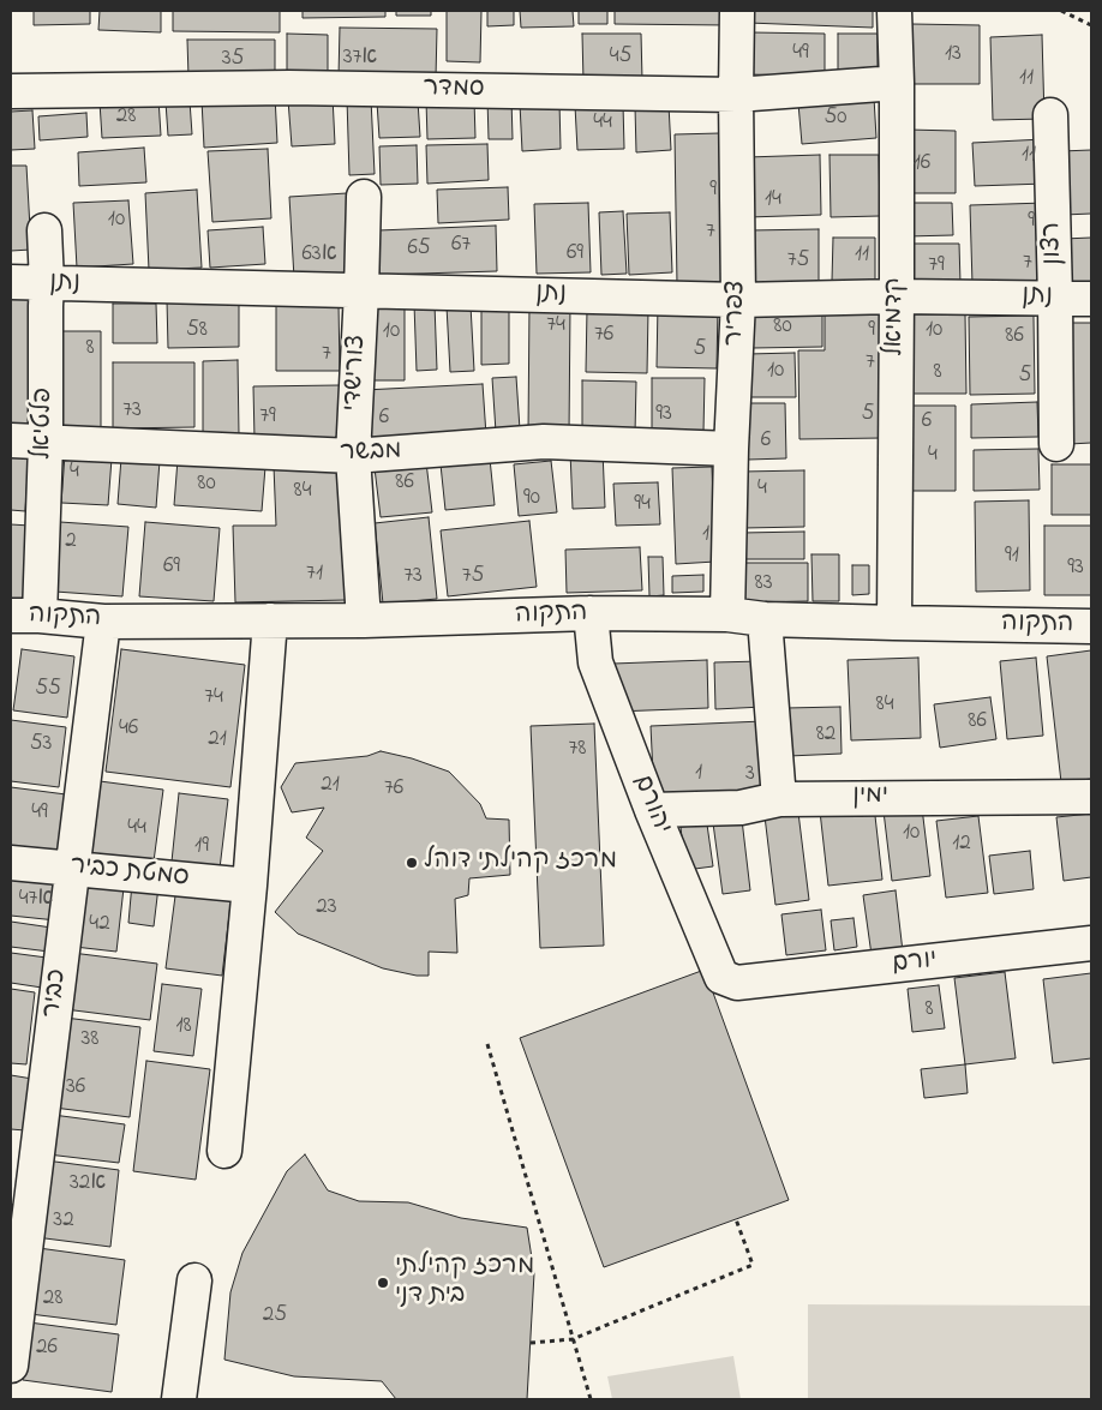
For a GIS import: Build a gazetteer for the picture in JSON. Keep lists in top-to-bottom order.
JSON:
{
  "streets": {
    "street": [
      "סמדר",
      "רצון",
      "נתן",
      "צפריר",
      "קדמיאל",
      "צורישדי",
      "פלטיאל",
      "מבשר",
      "התקוה",
      "ימין",
      "יהורם",
      "סמטת כביר",
      "יורם",
      "כביר"
    ]
  },
  "crossings": [
    ["סמדר", "צפריר"],
    ["סמדר", "קדמיאל"],
    ["רצון", "נתן"],
    ["נתן", "צפריר"],
    ["נתן", "קדמיאל"],
    ["נתן", "צורישדי"],
    ["נתן", "פלטיאל"],
    ["צפריר", "מבשר"],
    ["צפריר", "התקוה"],
    ["קדמיאל", "התקוה"],
    ["צורישדי", "מבשר"],
    ["צורישדי", "התקוה"],
    ["פלטיאל", "מבשר"],
    ["פלטיאל", "התקוה"],
    ["התקוה", "יהורם"],
    ["התקוה", "כביר"],
    ["ימין", "יהורם"],
    ["יהורם", "יורם"],
    ["סמטת כביר", "כביר"]
  ],
  "places": ["מרכז קהילתי דוהל", "מרכז קהילתי בית דני"],
  "house_numbers": [
    "49",
    "13",
    "45",
    "37א",
    "35",
    "11",
    "28",
    "50",
    "44",
    "11",
    "16",
    "9",
    "14",
    "10",
    "9",
    "7",
    "67",
    "65",
    "69",
    "63א",
    "11",
    "75",
    "7",
    "79",
    "74",
    "80",
    "58",
    "9",
    "10",
    "10",
    "76",
    "86",
    "8",
    "5",
    "7",
    "7",
    "10",
    "8",
    "5",
    "73",
    "93",
    "5",
    "79",
    "6",
    "6",
    "6",
    "4",
    "4",
    "86",
    "80",
    "4",
    "84",
    "90",
    "94",
    "1",
    "2",
    "91",
    "69",
    "93",
    "71",
    "73",
    "75",
    "83",
    "55",
    "74",
    "84",
    "86",
    "46",
    "82",
    "21",
    "53",
    "78",
    "1",
    "3",
    "21",
    "76",
    "49",
    "44",
    "10",
    "12",
    "19",
    "47א",
    "23",
    "42",
    "8",
    "18",
    "38",
    "36",
    "32א",
    "32",
    "28",
    "25",
    "26"
  ]
}
